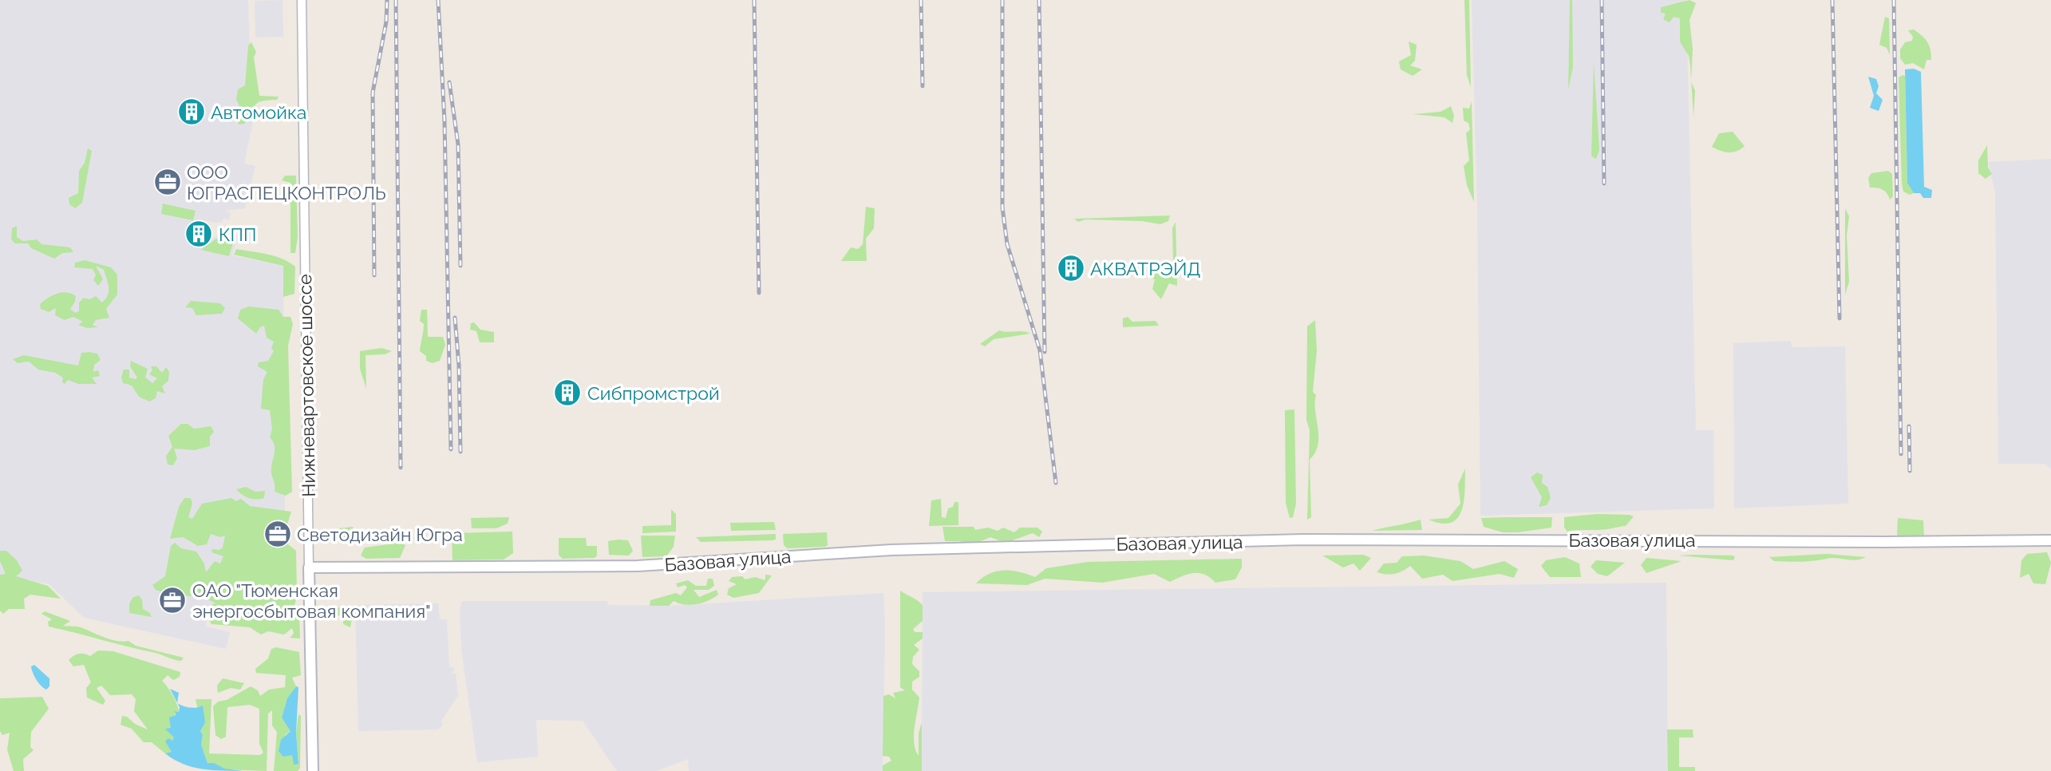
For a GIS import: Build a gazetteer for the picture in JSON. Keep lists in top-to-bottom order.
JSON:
{
  "streets": {
    "street": ["Нижневартовское шоссе", "Базовая улица"]
  },
  "crossings": [
    ["Нижневартовское шоссе", "Базовая улица"]
  ],
  "places": {
    "building": [
      "Автомойка",
      "КПП",
      "АКВАТРЭЙД",
      "Сибпромстрой"
    ],
    "office": ["ООО ЮГРАСПЕЦКОНТРОЛЬ", "Светодизайн Югра", "ОАО \"Тюменская энергосбытовая компания\""]
  }
}
